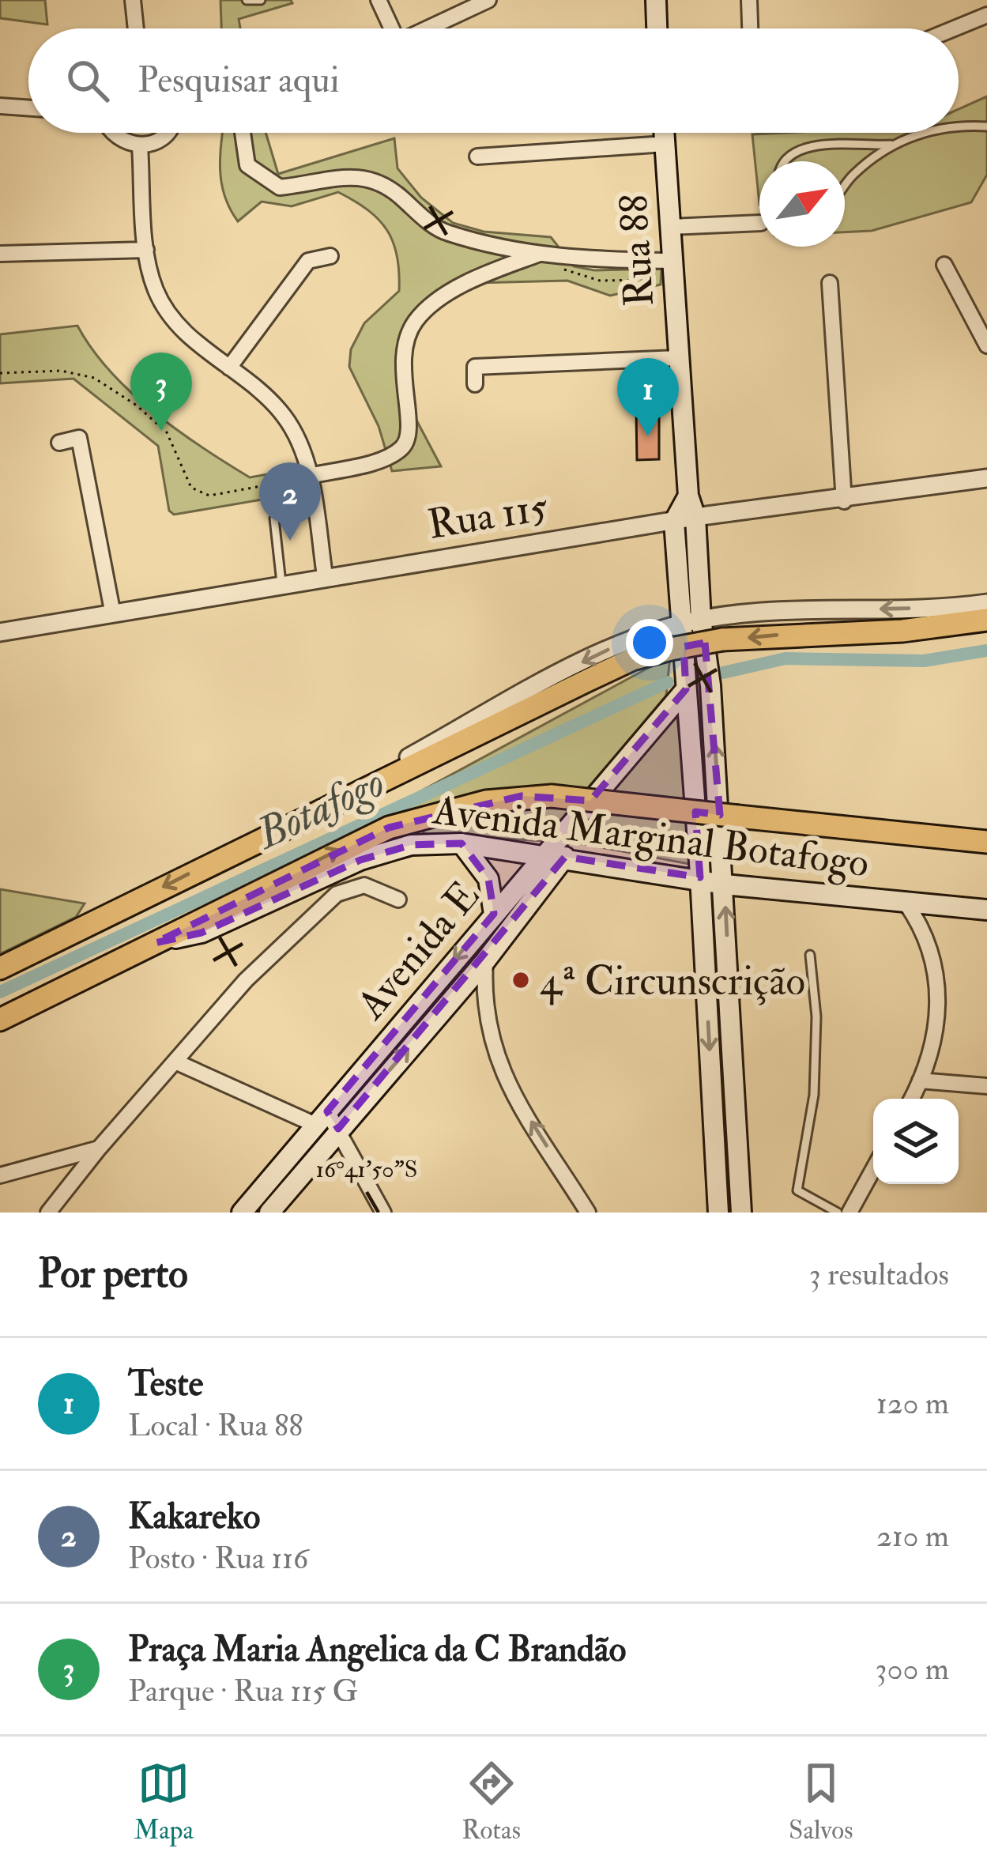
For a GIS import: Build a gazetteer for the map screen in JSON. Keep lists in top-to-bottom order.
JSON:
{
  "streets": {
    "main road": ["Rua 88", "Avenida Marginal Botafogo", "Avenida E"],
    "street": ["Rua 115"]
  },
  "crossings": [
    ["Rua 88", "Rua 115"],
    ["Rua 88", "Avenida Marginal Botafogo"],
    ["Avenida Marginal Botafogo", "Avenida E"]
  ],
  "water": ["Botafogo"],
  "places": ["4ª Circunscrição"],
  "north": "top right",
  "page": {
    "search": "Pesquisar aqui",
    "pins": ["3", "1", "2"],
    "heading": ["Por perto", "3 resultados"],
    "list": [
      {
        "mark": "1",
        "name": "Teste",
        "note": "Local · Rua 88",
        "value": "120 m"
      },
      {
        "mark": "2",
        "name": "Kakareko",
        "note": "Posto · Rua 116",
        "value": "210 m"
      },
      {
        "mark": "3",
        "name": "Praça Maria Angelica da C Brandão",
        "note": "Parque · Rua 115 G",
        "value": "300 m"
      }
    ],
    "nav": ["Mapa", "Rotas", "Salvos"]
  },
  "coordinates": ["16°41'50\"S"]
}
